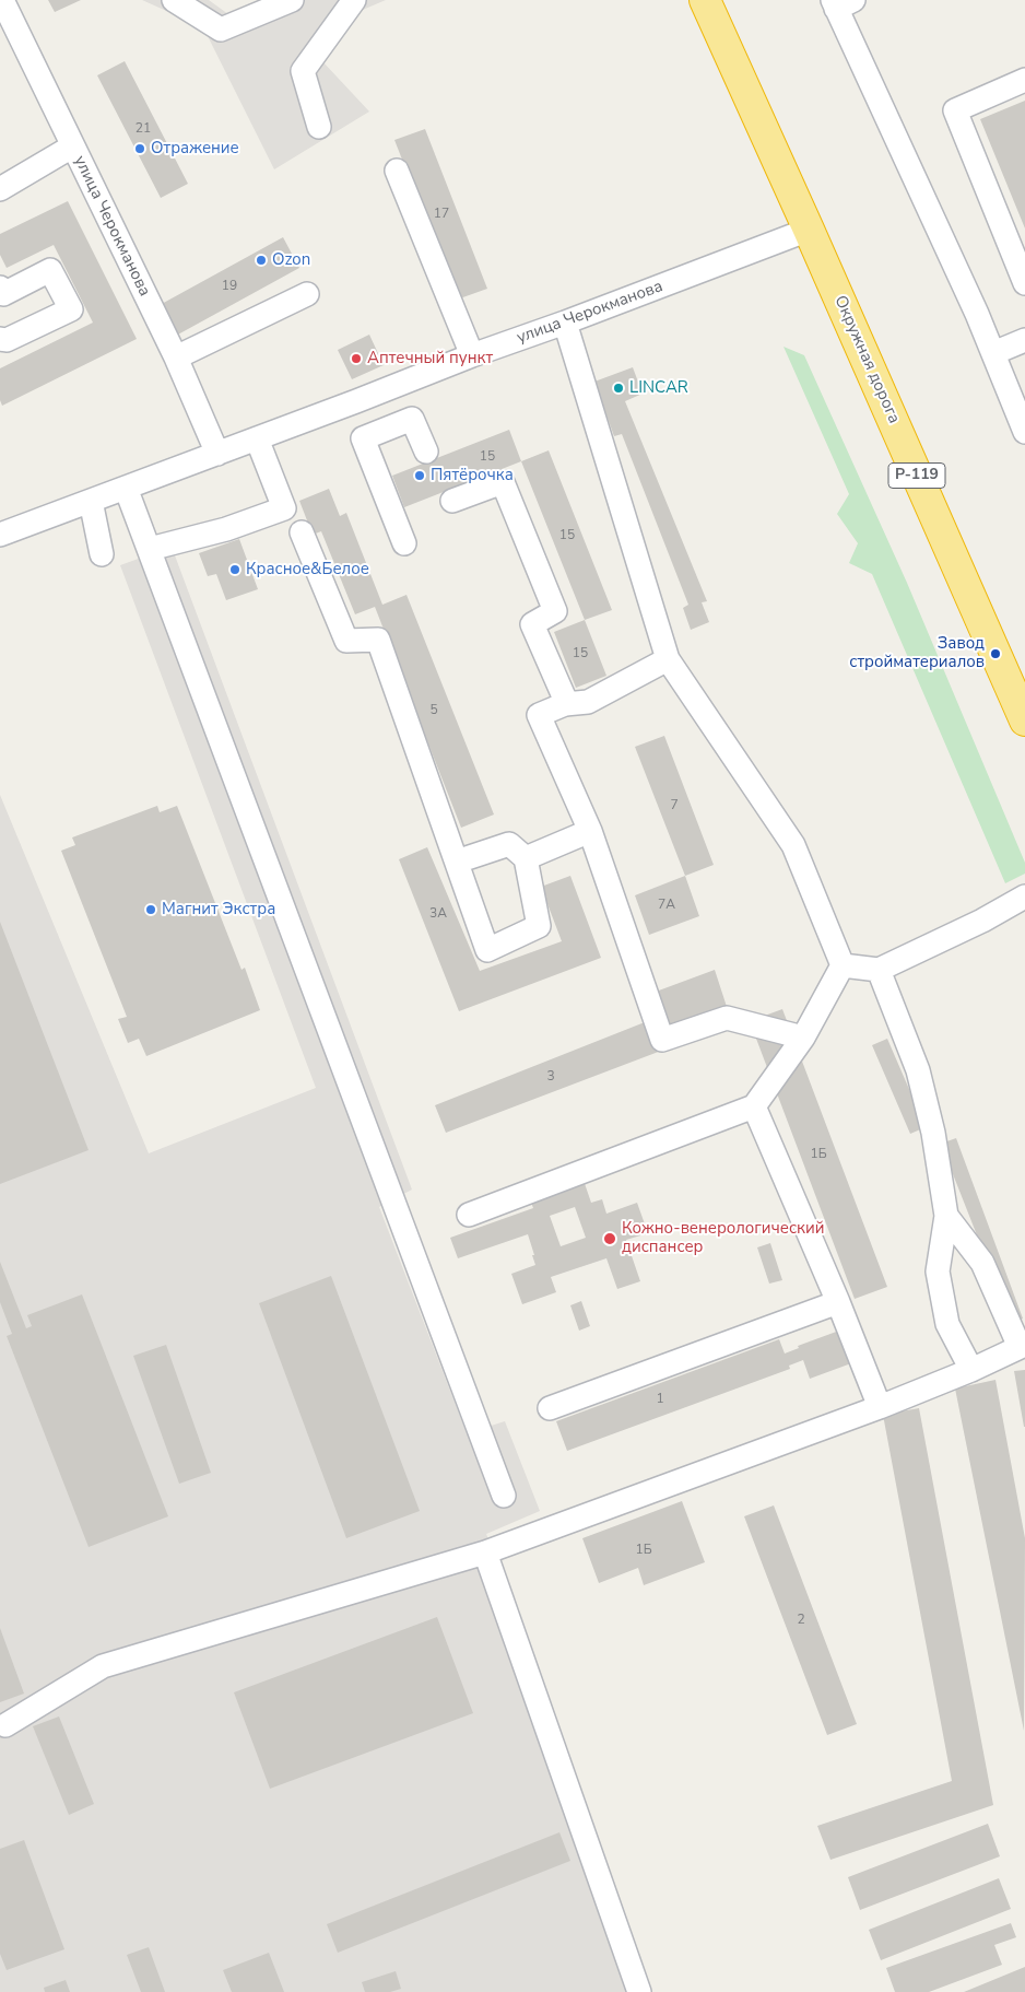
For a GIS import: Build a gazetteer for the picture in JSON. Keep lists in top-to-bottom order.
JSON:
{
  "streets": {
    "highway": ["Окружная дорога", "Р-119"],
    "street": ["улица Черокманова"]
  },
  "crossings": [
    ["улица Черокманова", "Окружная дорога"]
  ],
  "places": [
    "Отражение",
    "Ozon",
    "Аптечный пункт",
    "LINCAR",
    "Пятёрочка",
    "Красное&Белое",
    "Завод стройматериалов",
    "Магнит Экстра",
    "Кожно-венерологический диспансер"
  ],
  "house_numbers": [
    "21",
    "17",
    "19",
    "15",
    "15",
    "15",
    "5",
    "7",
    "7А",
    "3А",
    "3",
    "1Б",
    "1",
    "1Б",
    "2"
  ]
}
